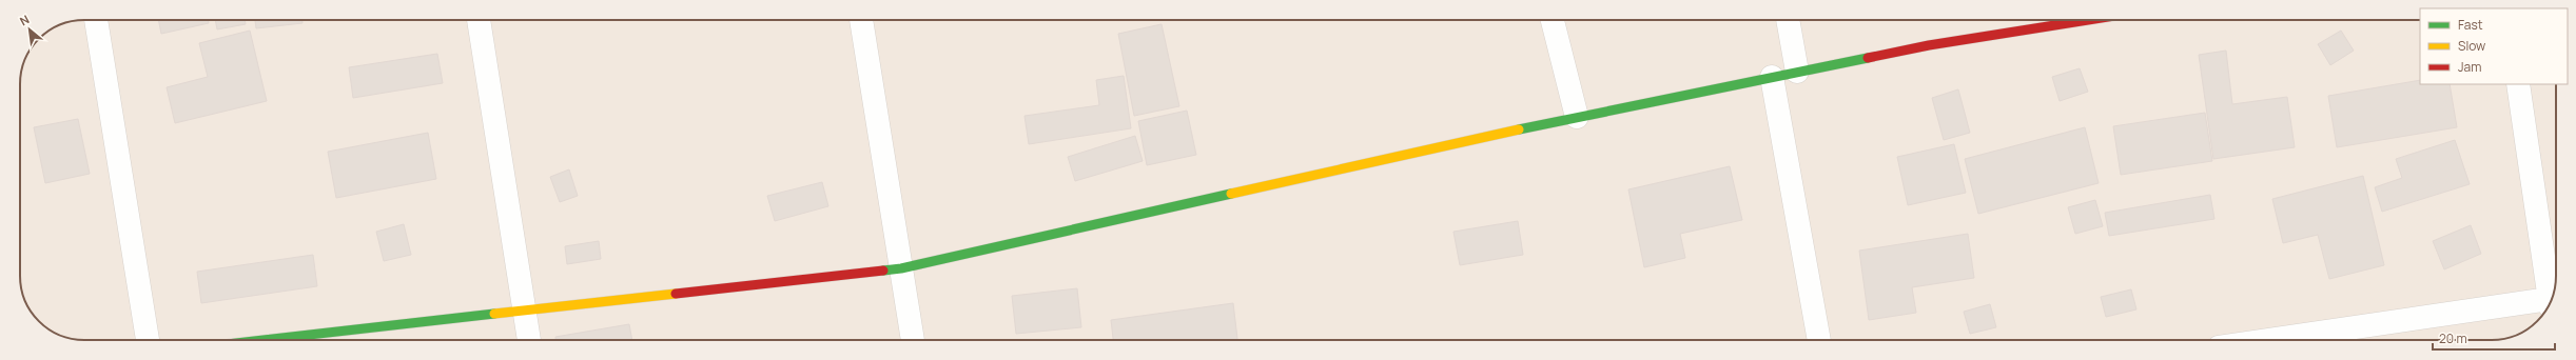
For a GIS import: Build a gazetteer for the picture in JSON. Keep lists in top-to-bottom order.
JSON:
{
  "legend": ["Fast", "Slow", "Jam"],
  "scale_bar": "20 m",
  "north": "top left"
}
